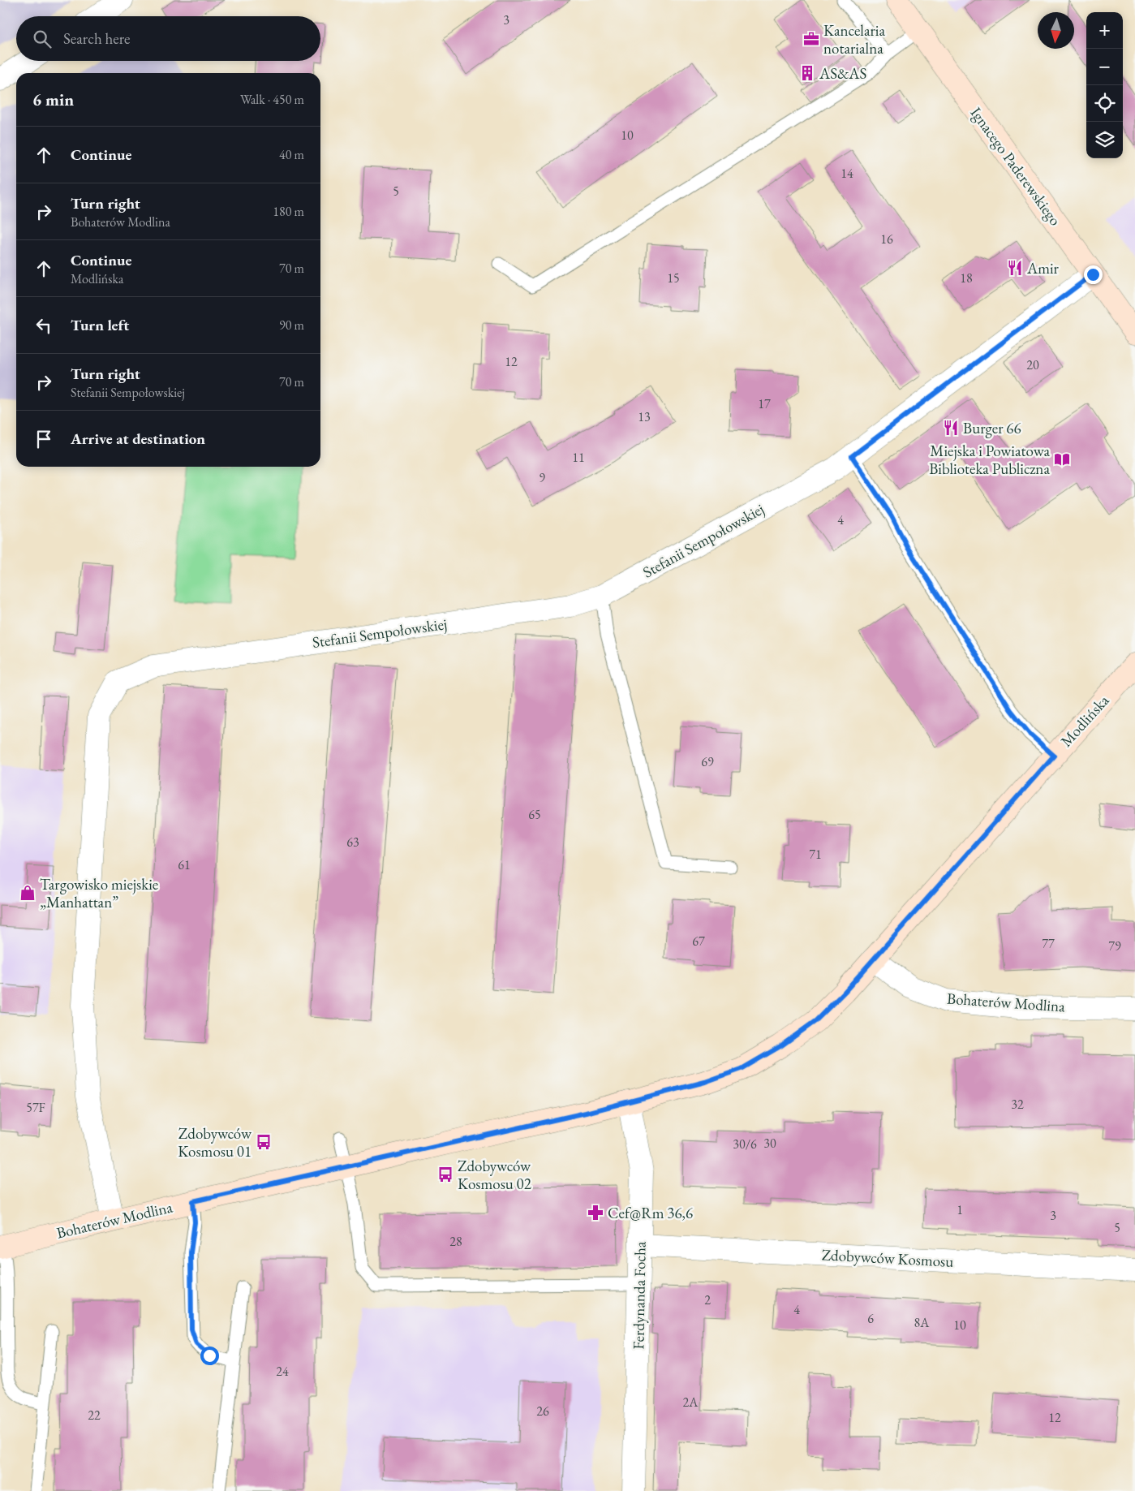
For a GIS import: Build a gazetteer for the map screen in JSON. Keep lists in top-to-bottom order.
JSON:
{
  "streets": {
    "main road": ["Ignacego Paderewskiego", "Modlińska", "Bohaterów Modlina"],
    "street": ["Stefanii Sempołowskiej", "Zdobywców Kosmosu", "Ferdynanda Focha"]
  },
  "crossings": [
    ["Ignacego Paderewskiego", "Stefanii Sempołowskiej"],
    ["Stefanii Sempołowskiej", "Bohaterów Modlina"],
    ["Modlińska", "Bohaterów Modlina"],
    ["Bohaterów Modlina", "Ferdynanda Focha"],
    ["Zdobywców Kosmosu", "Ferdynanda Focha"]
  ],
  "places": {
    "office": ["Kancelaria notarialna"],
    "building": ["AS&AS"],
    "restaurant": ["Amir", "Burger 66"],
    "library": ["Miejska i Powiatowa Biblioteka Publiczna"],
    "shop": ["Targowisko miejskie „Manhattan”"],
    "bus stop": ["Zdobywców Kosmosu 01", "Zdobywców Kosmosu 02"],
    "pharmacy": ["Cef@Rm 36,6"]
  },
  "house_numbers": [
    "3",
    "10",
    "14",
    "5",
    "16",
    "15",
    "18",
    "12",
    "20",
    "17",
    "13",
    "11",
    "9",
    "4",
    "69",
    "65",
    "63",
    "71",
    "61",
    "67",
    "77",
    "79",
    "32",
    "57F",
    "30",
    "30/6",
    "1",
    "3",
    "5",
    "28",
    "2",
    "4",
    "6",
    "8A",
    "10",
    "24",
    "2A",
    "26",
    "22",
    "12"
  ],
  "north": "bottom",
  "page": {
    "map_buttons": ["+", "−"],
    "search": "Search here",
    "heading": ["6 min", "Walk · 450 m"],
    "list": [
      ["Continue", "40 m"],
      ["Turn right", "Bohaterów Modlina", "180 m"],
      ["Continue", "Modlińska", "70 m"],
      ["Turn left", "90 m"],
      ["Turn right", "Stefanii Sempołowskiej", "70 m"],
      "Arrive at destination"
    ]
  }
}
